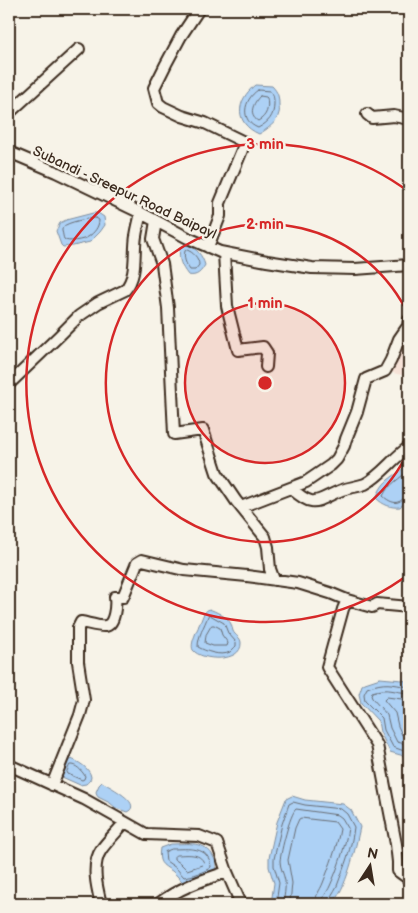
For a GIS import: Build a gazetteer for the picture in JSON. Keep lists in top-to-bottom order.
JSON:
{
  "streets": {
    "street": ["Subandi - Sreepur Road Baipayl"]
  },
  "north": "top",
  "rings": ["3 min", "2 min", "1 min"]
}
